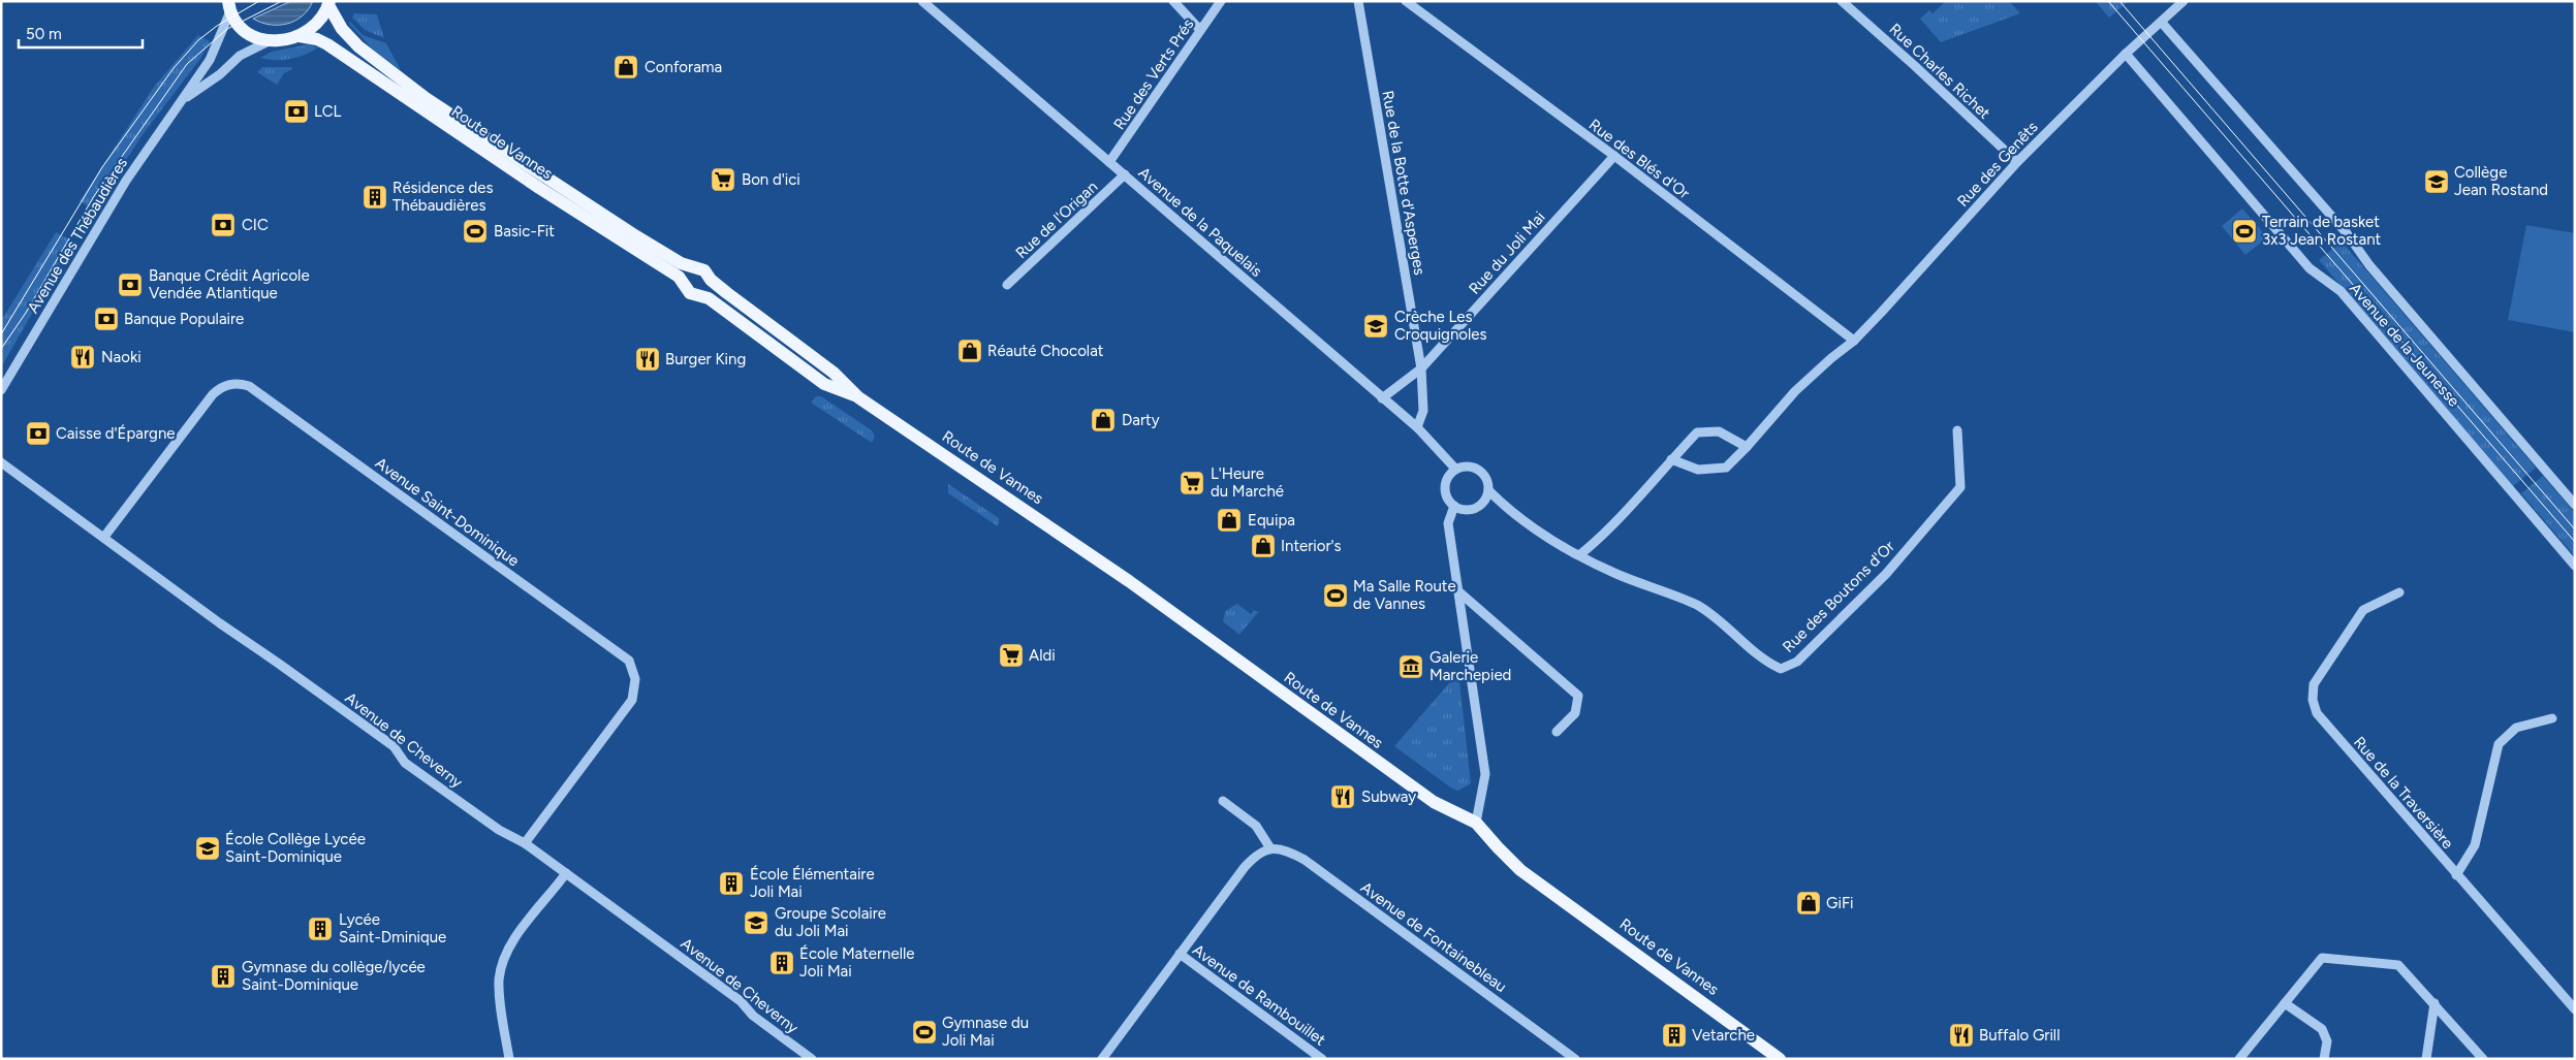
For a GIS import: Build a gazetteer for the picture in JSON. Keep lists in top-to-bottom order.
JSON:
{
  "streets": {
    "main road": ["Route de Vannes"],
    "street": [
      "Rue Charles Richet",
      "Rue des Verts Prés",
      "Rue des Blés d'Or",
      "Rue des Genêts",
      "Rue de la Botte d'Asperges",
      "Rue de l'Origan",
      "Avenue de la Paquelais",
      "Avenue des Thébaudières",
      "Rue du Joli Mai",
      "Avenue de la Jeunesse",
      "Avenue Saint-Dominique",
      "Rue des Boutons d'Or",
      "Avenue de Cheverny",
      "Rue de la Traversière",
      "Avenue de Fontainebleau",
      "Avenue de Rambouillet"
    ]
  },
  "crossings": [
    ["Rue Charles Richet", "Rue des Genêts"],
    ["Rue des Verts Prés", "Avenue de la Paquelais"],
    ["Rue des Blés d'Or", "Rue des Genêts"],
    ["Rue des Blés d'Or", "Rue du Joli Mai"],
    ["Rue des Genêts", "Avenue de la Jeunesse"],
    ["Rue de la Botte d'Asperges", "Avenue de la Paquelais"],
    ["Rue de la Botte d'Asperges", "Rue du Joli Mai"],
    ["Rue de l'Origan", "Avenue de la Paquelais"],
    ["Avenue de la Paquelais", "Rue des Boutons d'Or"],
    ["Avenue Saint-Dominique", "Avenue de Cheverny"]
  ],
  "places": {
    "shop": [
      "Conforama",
      "Réauté Chocolat",
      "Darty",
      "Equipa",
      "Interior's",
      "GiFi"
    ],
    "bank": [
      "LCL",
      "CIC",
      "Banque Crédit Agricole Vendée Atlantique",
      "Banque Populaire",
      "Caisse d'Épargne"
    ],
    "supermarket": ["Bon d'ici", "L'Heure du Marché", "Aldi"],
    "school or university": [
      "Collège Jean Rostand",
      "Crèche Les Croquignoles",
      "École Collège Lycée Saint-Dominique",
      "Groupe Scolaire du Joli Mai"
    ],
    "building": [
      "Résidence des Thébaudières",
      "École Élémentaire Joli Mai",
      "Lycée Saint-Dminique",
      "École Maternelle Joli Mai",
      "Gymnase du collège/lycée Saint-Dominique",
      "Vetarche"
    ],
    "sports": [
      "Basic-Fit",
      "Terrain de basket 3x3 Jean Rostant",
      "Ma Salle Route de Vannes",
      "Gymnase du Joli Mai"
    ],
    "restaurant": [
      "Naoki",
      "Burger King",
      "Subway",
      "Buffalo Grill"
    ],
    "museum": ["Galerie Marchepied"]
  },
  "scale_bar": "50 m"
}
